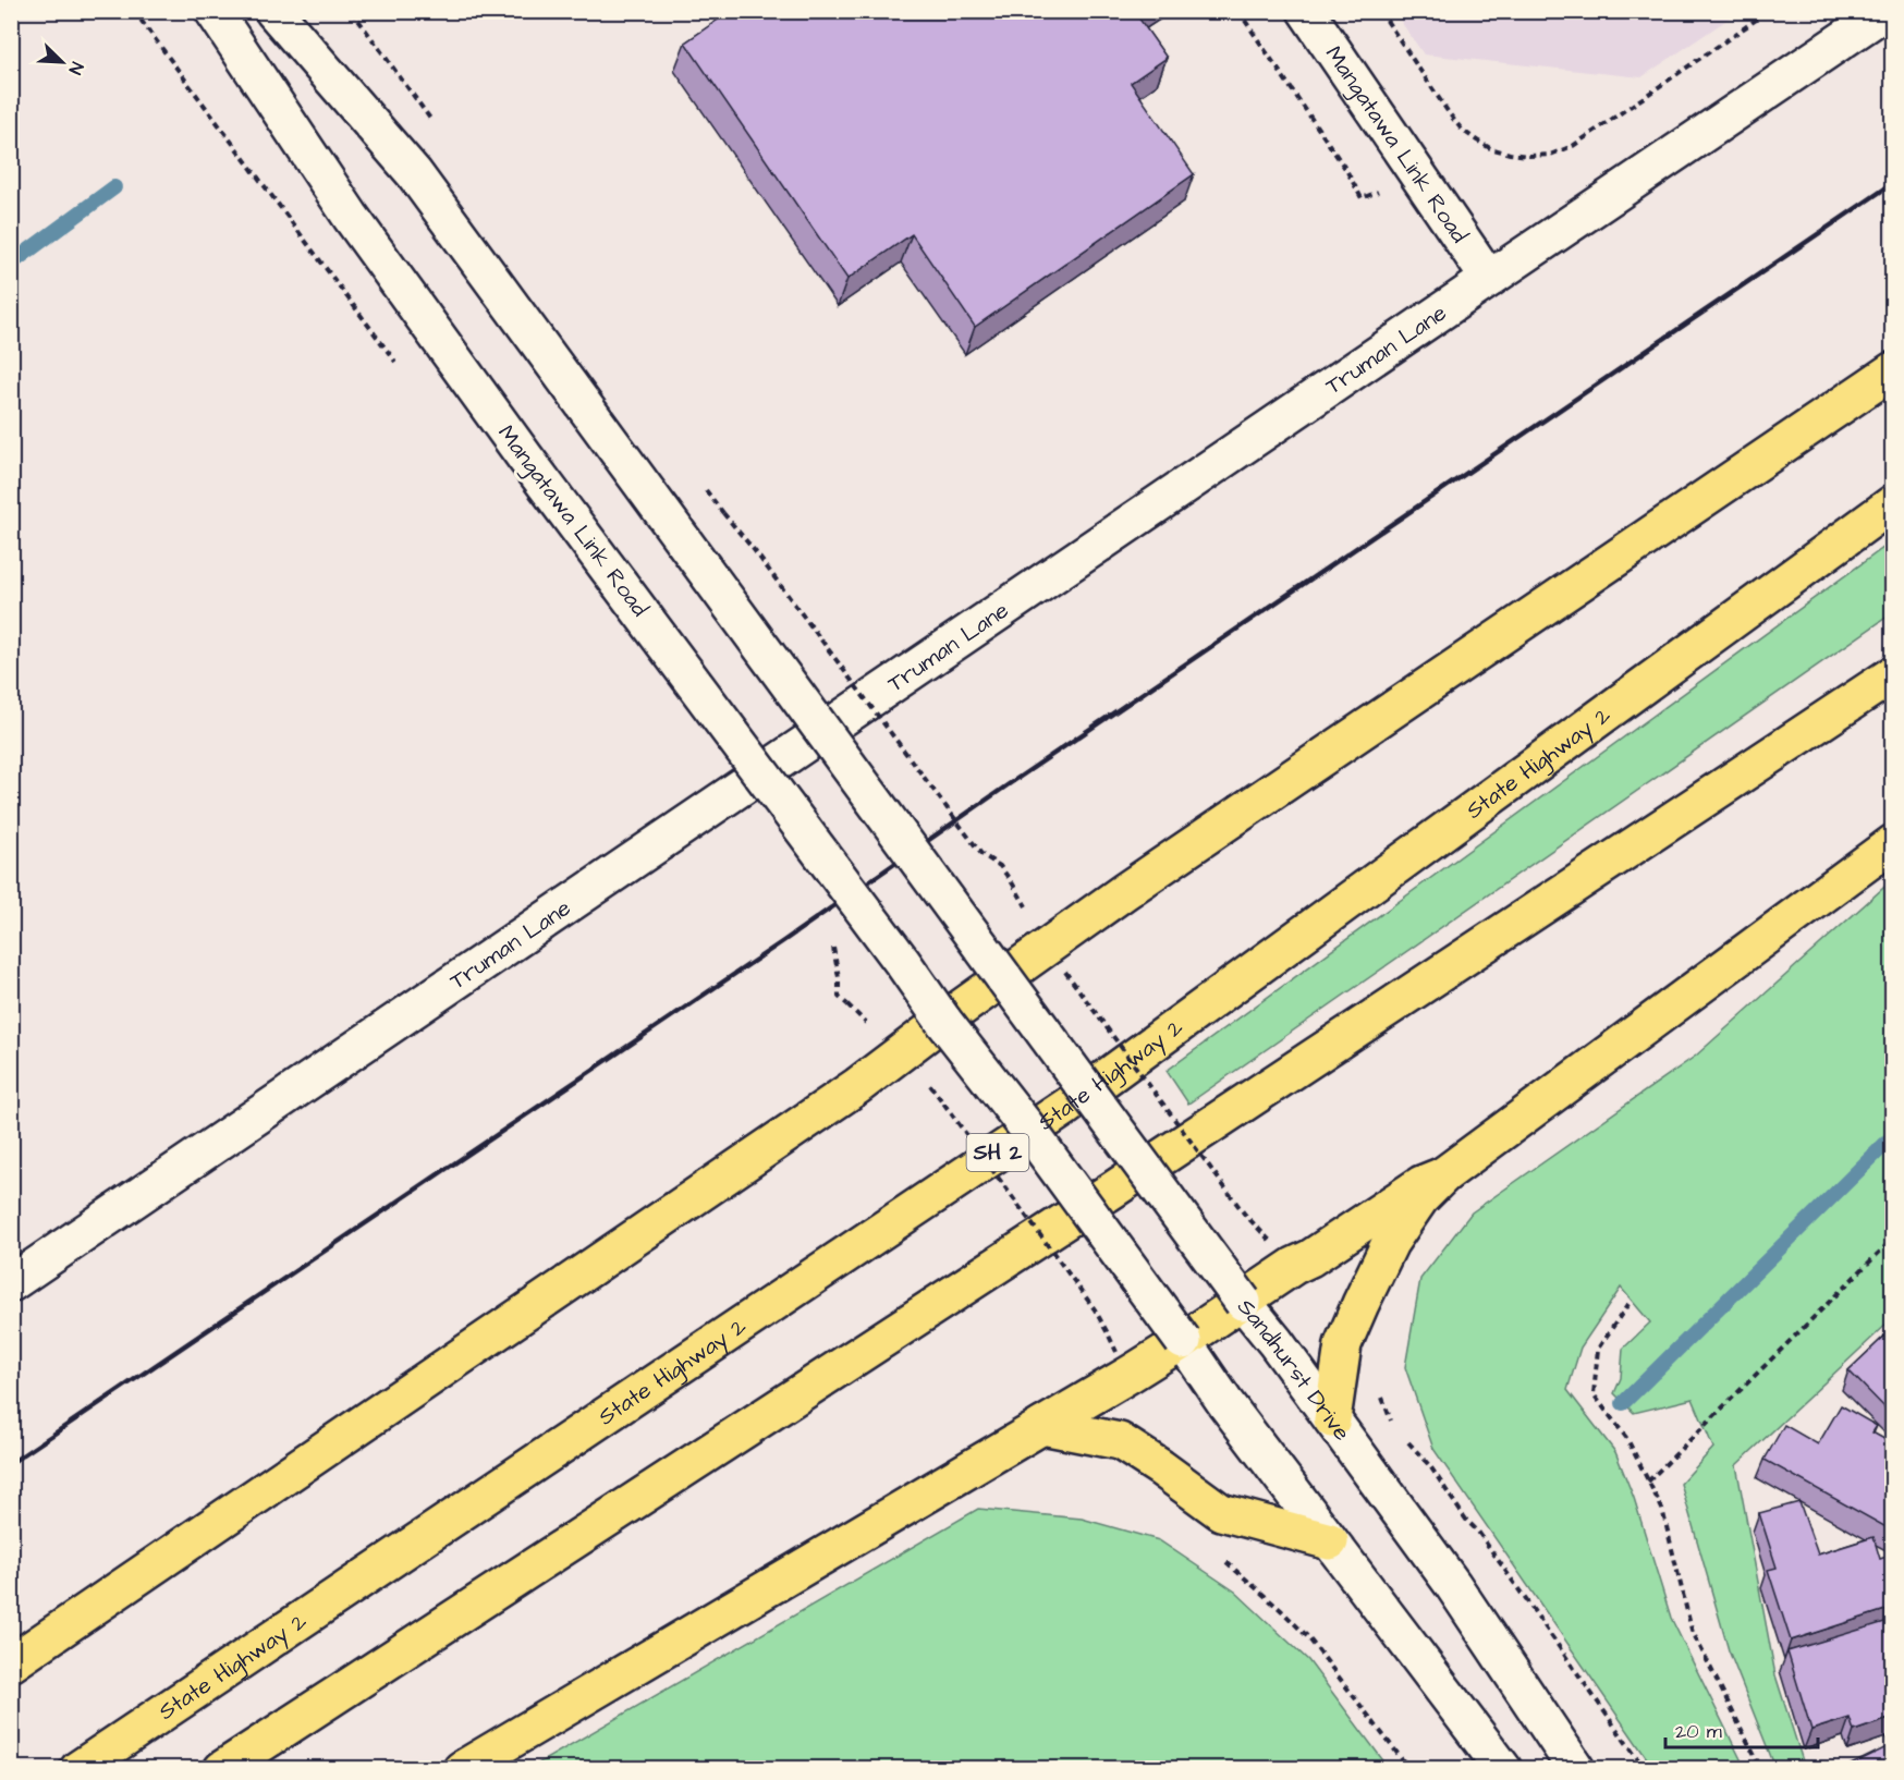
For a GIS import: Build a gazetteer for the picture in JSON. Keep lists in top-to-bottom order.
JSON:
{
  "streets": {
    "highway": ["State Highway 2", "SH 2"],
    "street": ["Mangatawa Link Road", "Truman Lane", "Sandhurst Drive"]
  },
  "crossings": [
    ["Mangatawa Link Road", "Truman Lane"]
  ],
  "scale_bar": "20 m",
  "north": "bottom right"
}
